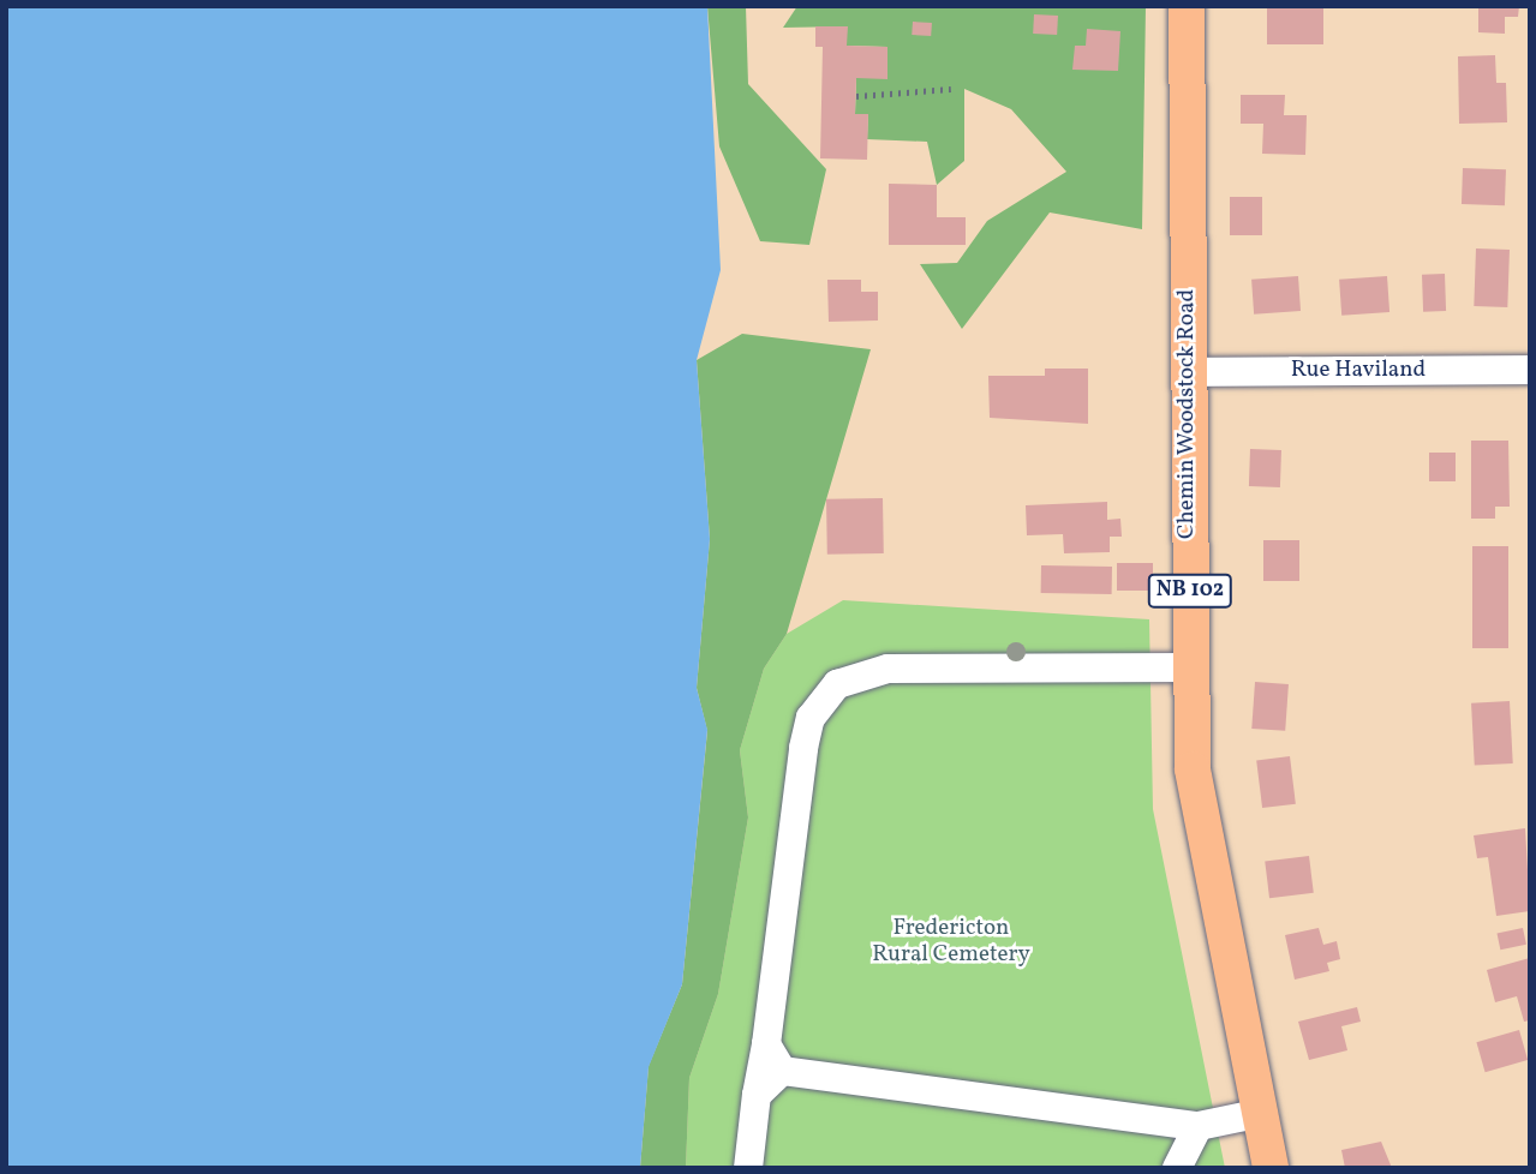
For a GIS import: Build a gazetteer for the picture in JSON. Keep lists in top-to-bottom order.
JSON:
{
  "streets": {
    "main road": ["Chemin Woodstock Road", "NB 102"],
    "street": ["Rue Haviland"]
  },
  "crossings": [
    ["Rue Haviland", "Chemin Woodstock Road"]
  ],
  "parks": ["Fredericton Rural Cemetery"]
}
